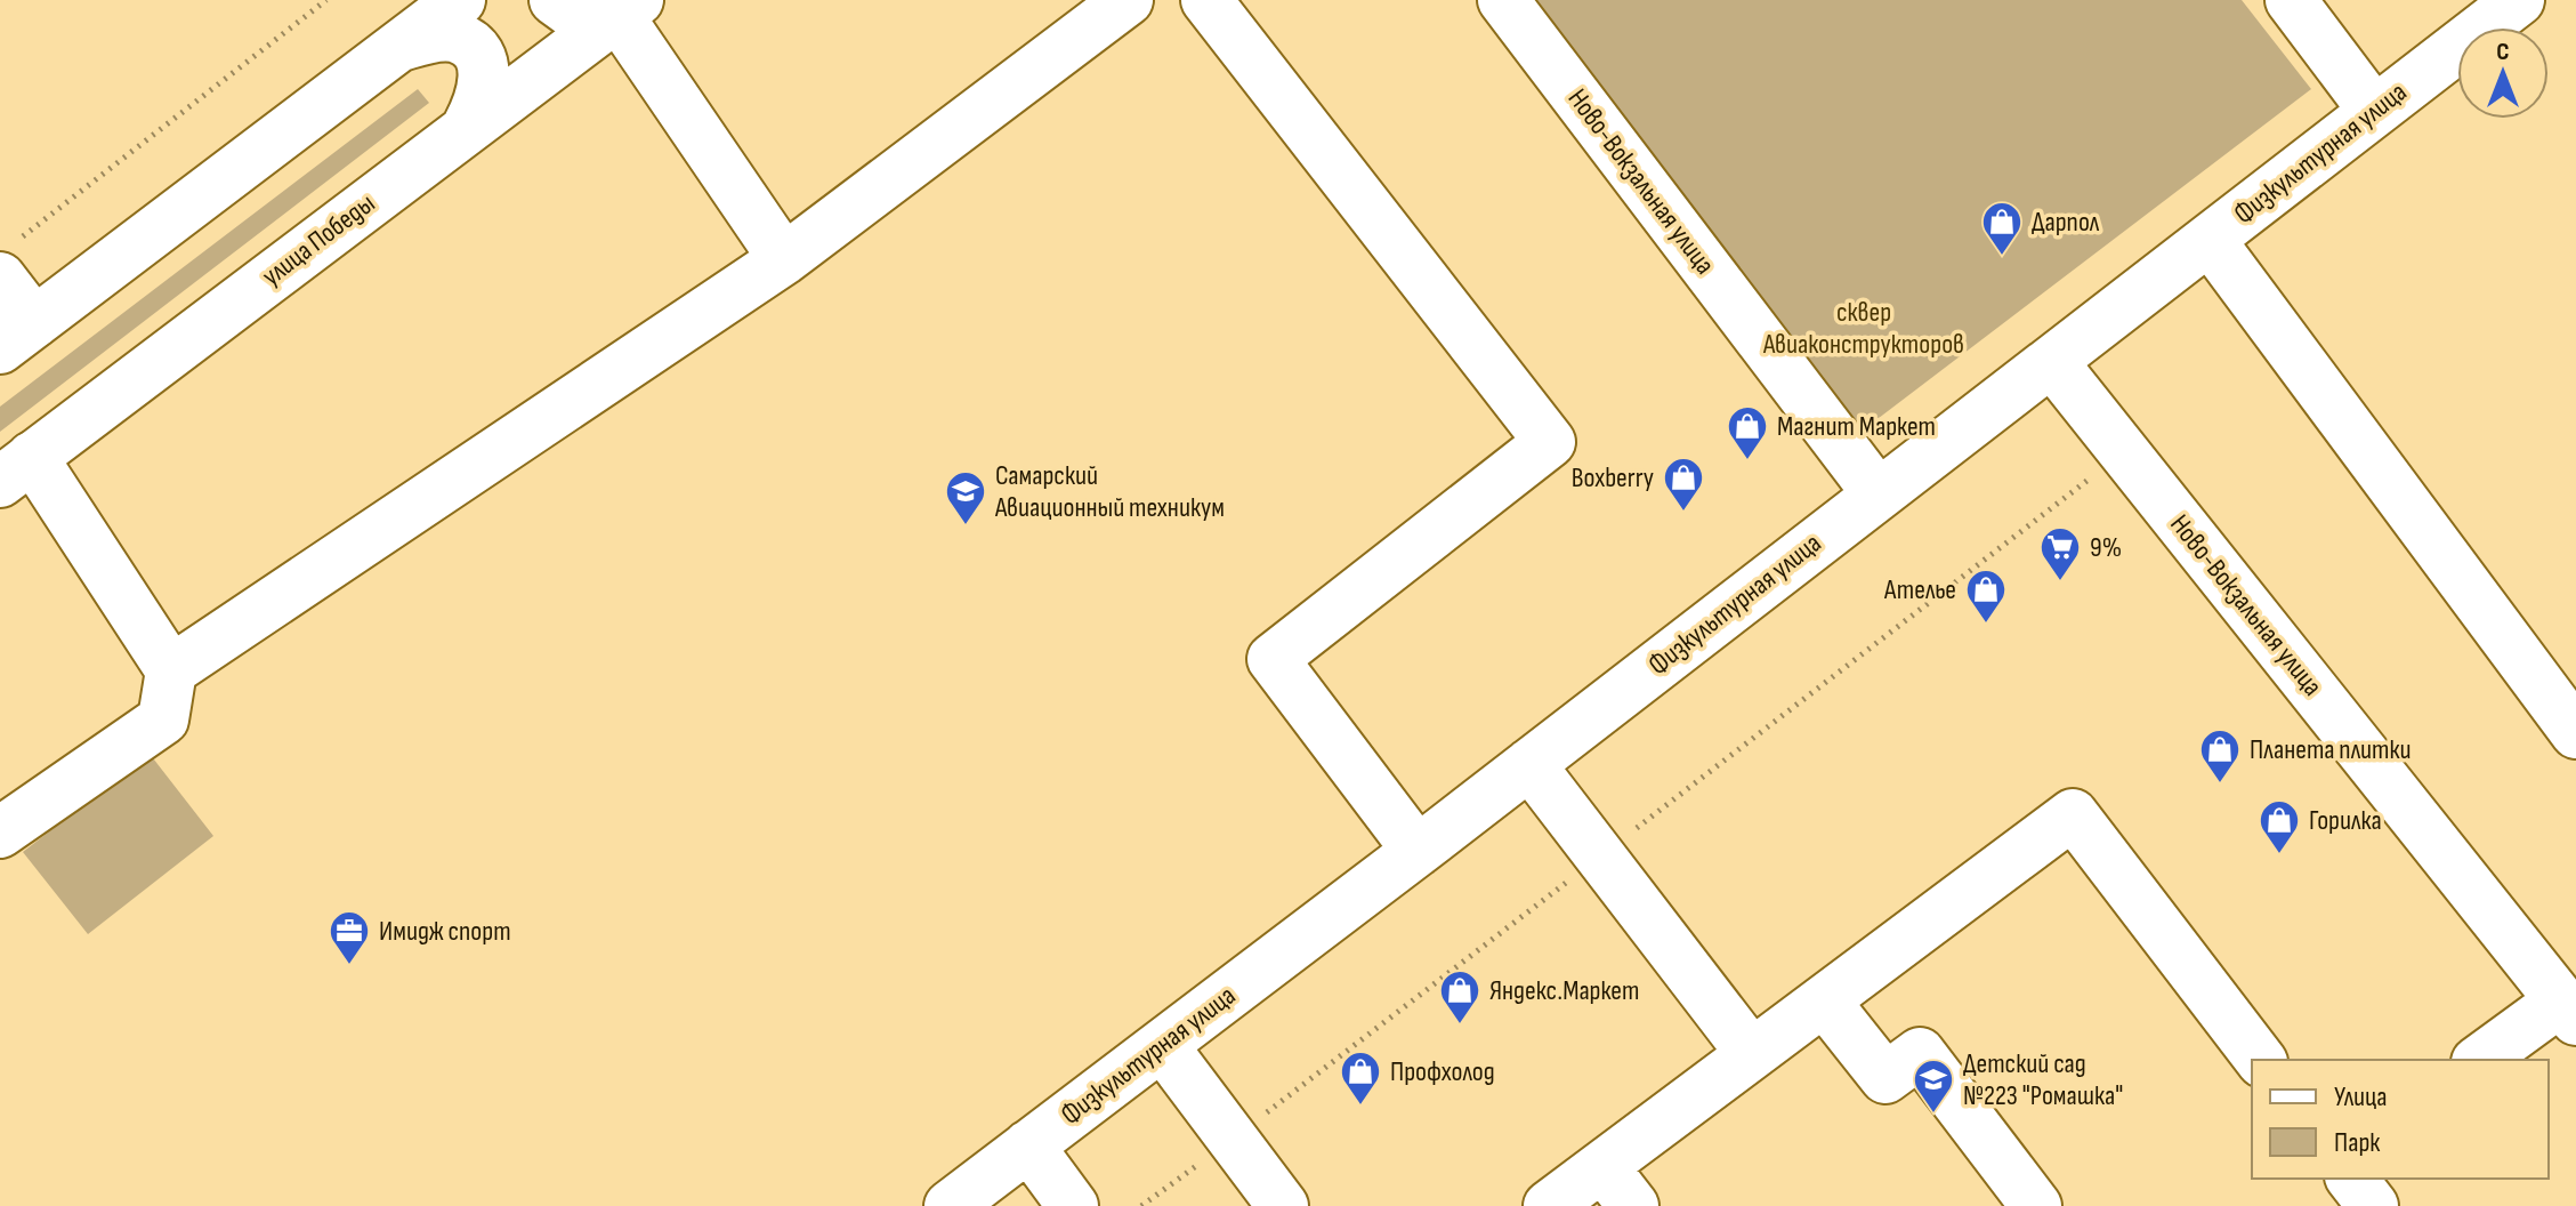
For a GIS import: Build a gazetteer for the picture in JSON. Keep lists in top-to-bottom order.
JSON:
{
  "streets": {
    "street": ["Физкультурная улица", "Ново-Вокзальная улица", "улица Победы"]
  },
  "crossings": [
    ["Физкультурная улица", "Ново-Вокзальная улица"]
  ],
  "parks": ["сквер Авиаконструкторов"],
  "places": {
    "shop": [
      "Дарпол",
      "Магнит Маркет",
      "Boxberry",
      "Ателье",
      "Планета плитки",
      "Горилка",
      "Яндекс.Маркет",
      "Профхолод"
    ],
    "school or university": ["Самарский Авиационный техникум", "Детский сад №223 \"Ромашка\""],
    "supermarket": ["9%"],
    "office": ["Имидж спорт"]
  },
  "legend": ["Улица", "Парк"],
  "north": "top"
}
